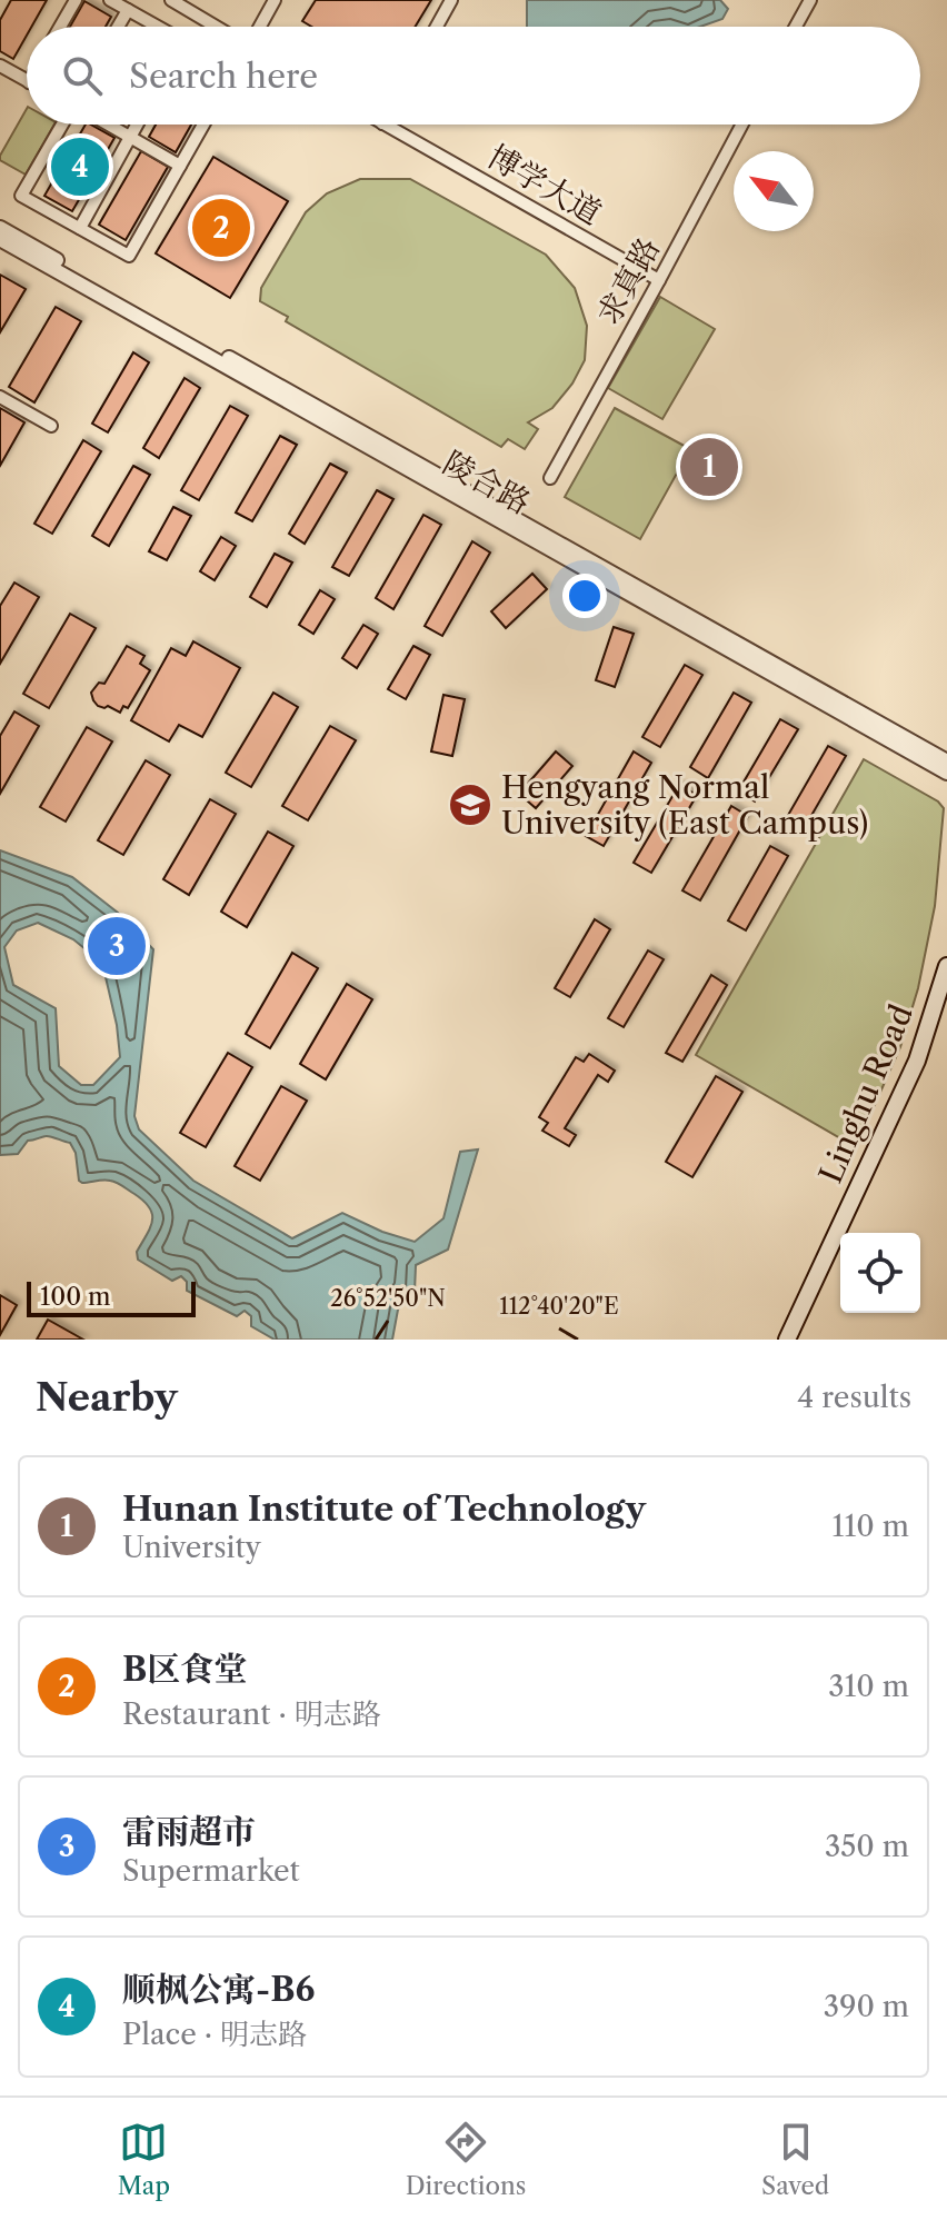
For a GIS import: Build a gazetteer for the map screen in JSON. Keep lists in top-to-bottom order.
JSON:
{
  "streets": {
    "main road": ["Linghu Road"],
    "street": ["博学大道", "求真路", "陵合路"]
  },
  "crossings": [
    ["博学大道", "求真路"]
  ],
  "places": {
    "school or university": ["Hengyang Normal University (East Campus)"]
  },
  "scale_bar": "100 m",
  "north": "top left",
  "page": {
    "search": "Search here",
    "pins": [
      "4",
      "2",
      "1",
      "3"
    ],
    "scale": "100 m",
    "heading": ["Nearby", "4 results"],
    "list": [
      {
        "mark": "1",
        "name": "Hunan Institute of Technology",
        "note": "University",
        "value": "110 m"
      },
      {
        "mark": "2",
        "name": "B区食堂",
        "note": "Restaurant · 明志路",
        "value": "310 m"
      },
      {
        "mark": "3",
        "name": "雷雨超市",
        "note": "Supermarket",
        "value": "350 m"
      },
      {
        "mark": "4",
        "name": "顺枫公寓-B6",
        "note": "Place · 明志路",
        "value": "390 m"
      }
    ],
    "nav": ["Map", "Directions", "Saved"]
  },
  "coordinates": ["26°52'50\"N", "112°40'20\"E"]
}
